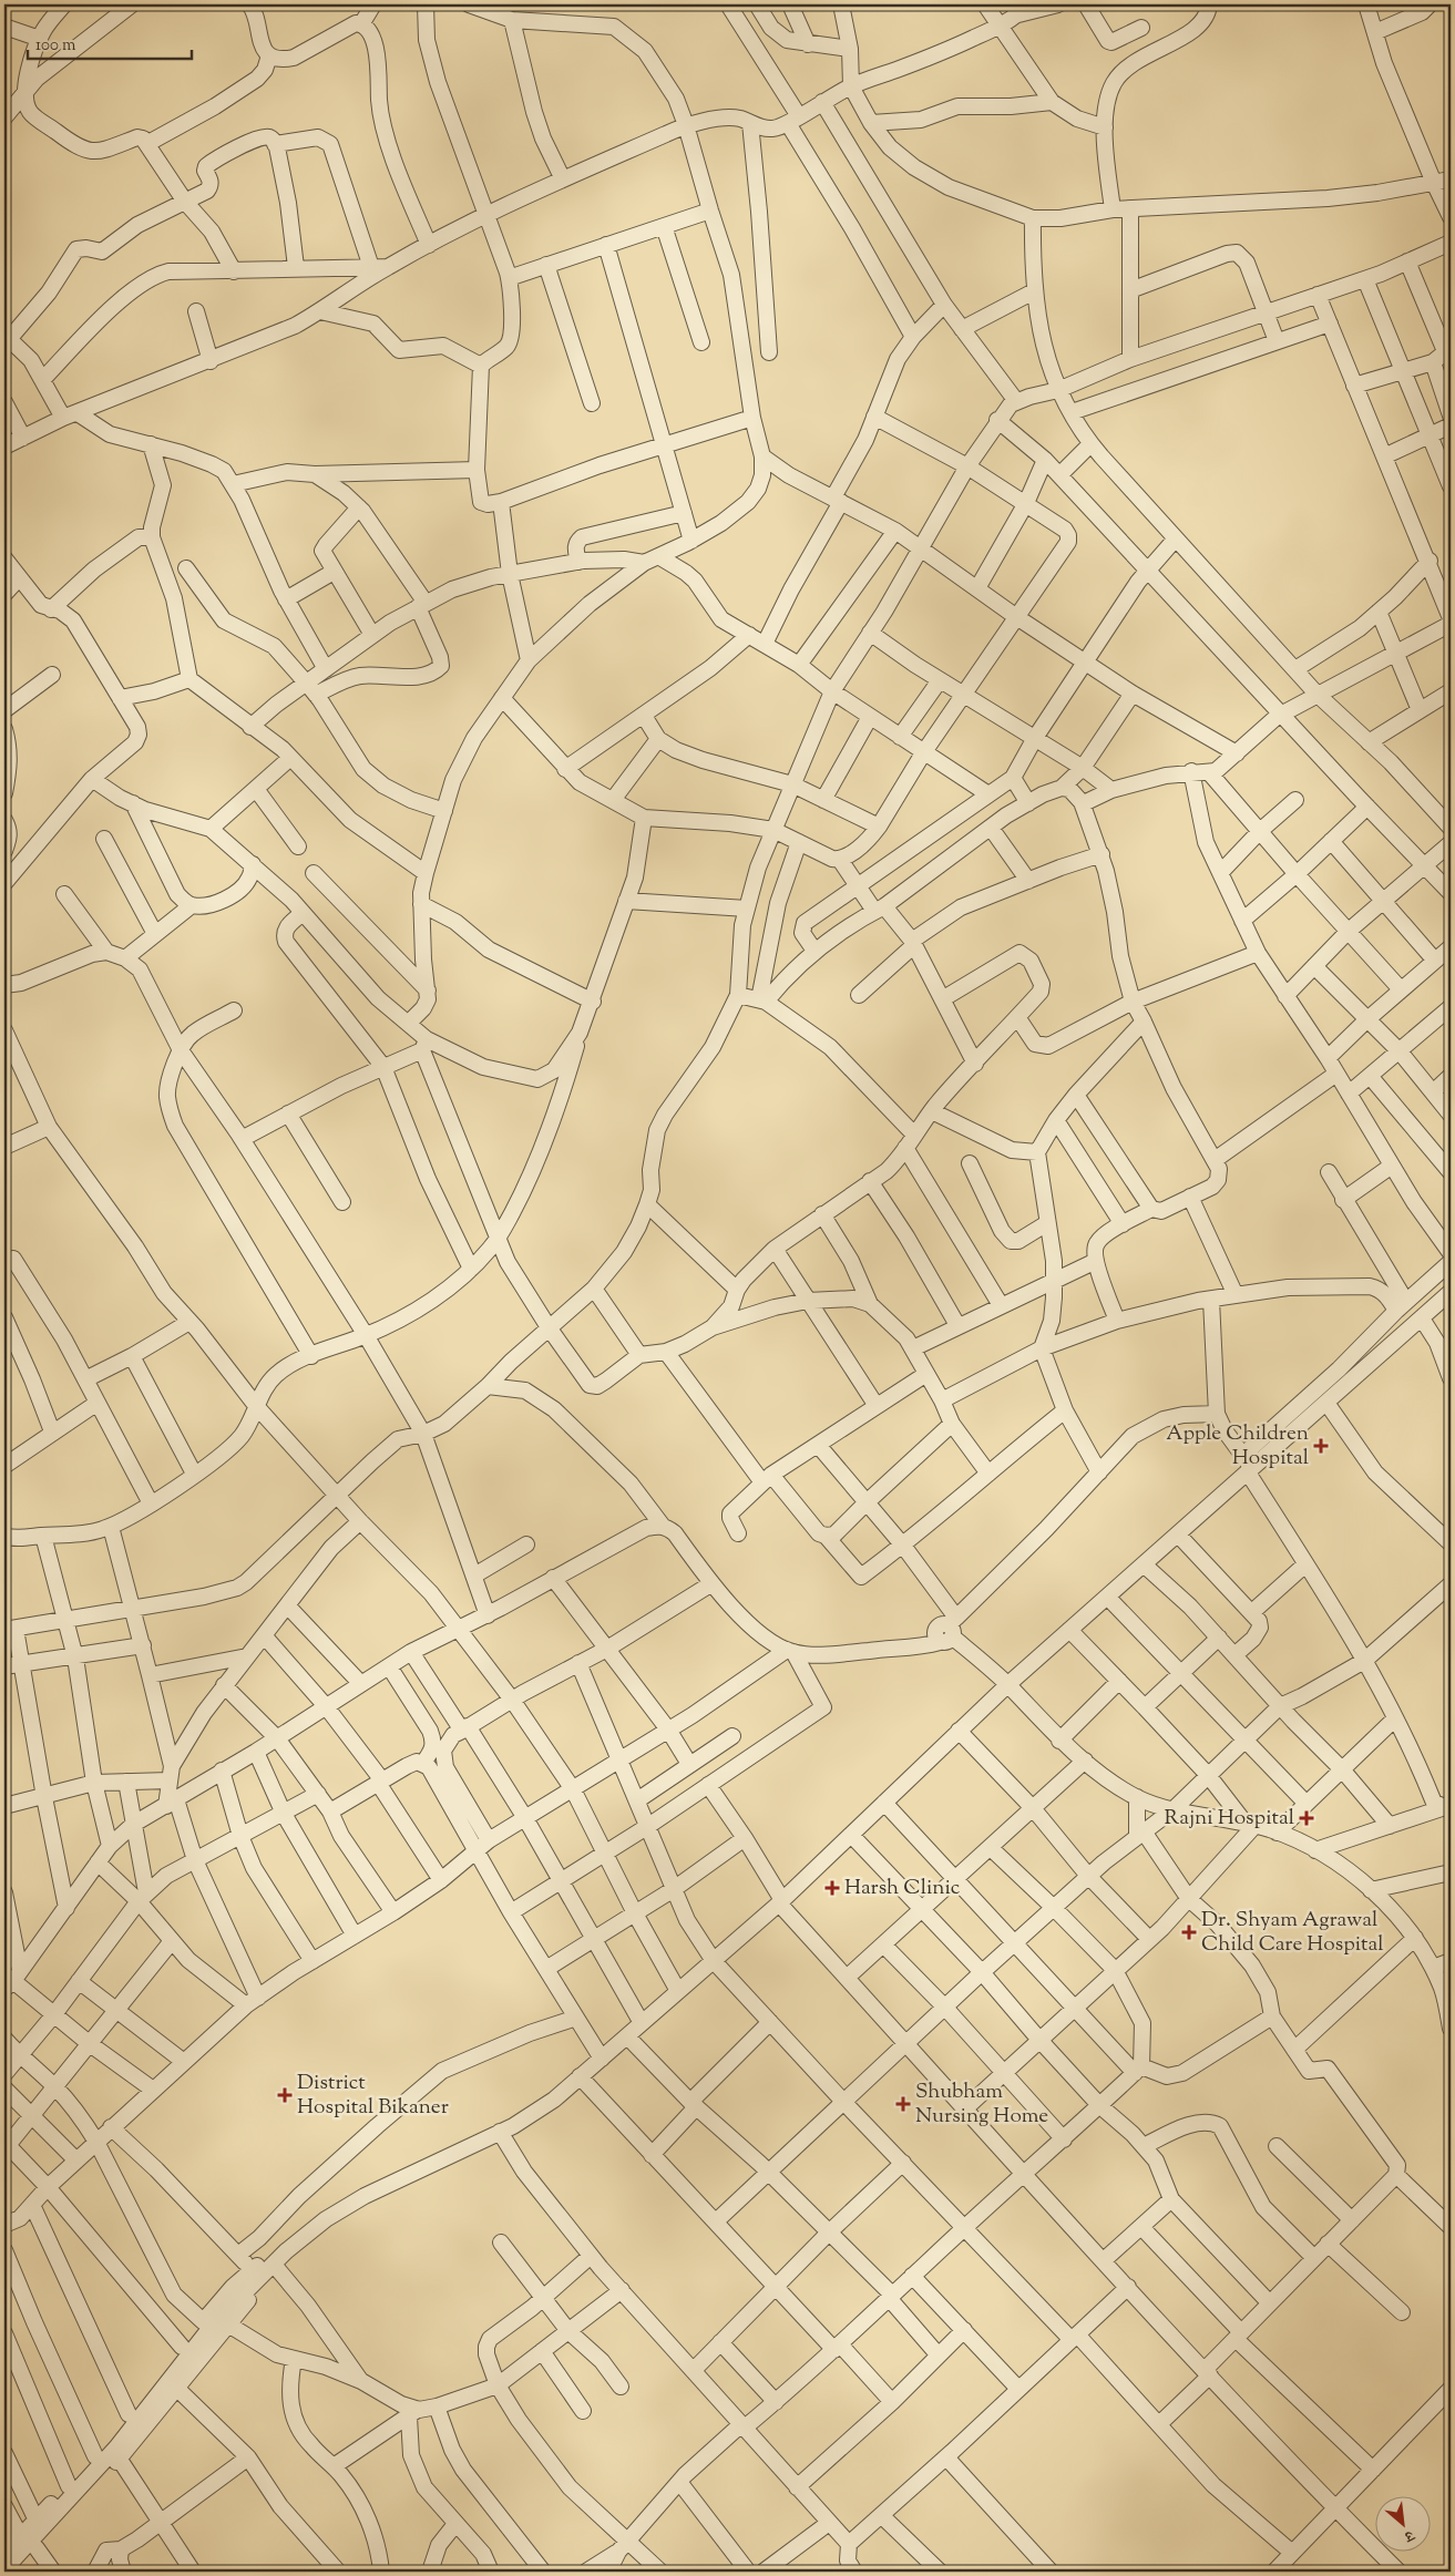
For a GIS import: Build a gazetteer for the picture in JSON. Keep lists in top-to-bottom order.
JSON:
{
  "places": {
    "health": [
      "Apple Children Hospital",
      "Rajni Hospital",
      "Harsh Clinic",
      "Dr. Shyam Agrawal Child Care Hospital",
      "District Hospital Bikaner",
      "Shubham Nursing Home"
    ]
  },
  "scale_bar": "100 m",
  "north": "bottom right"
}
